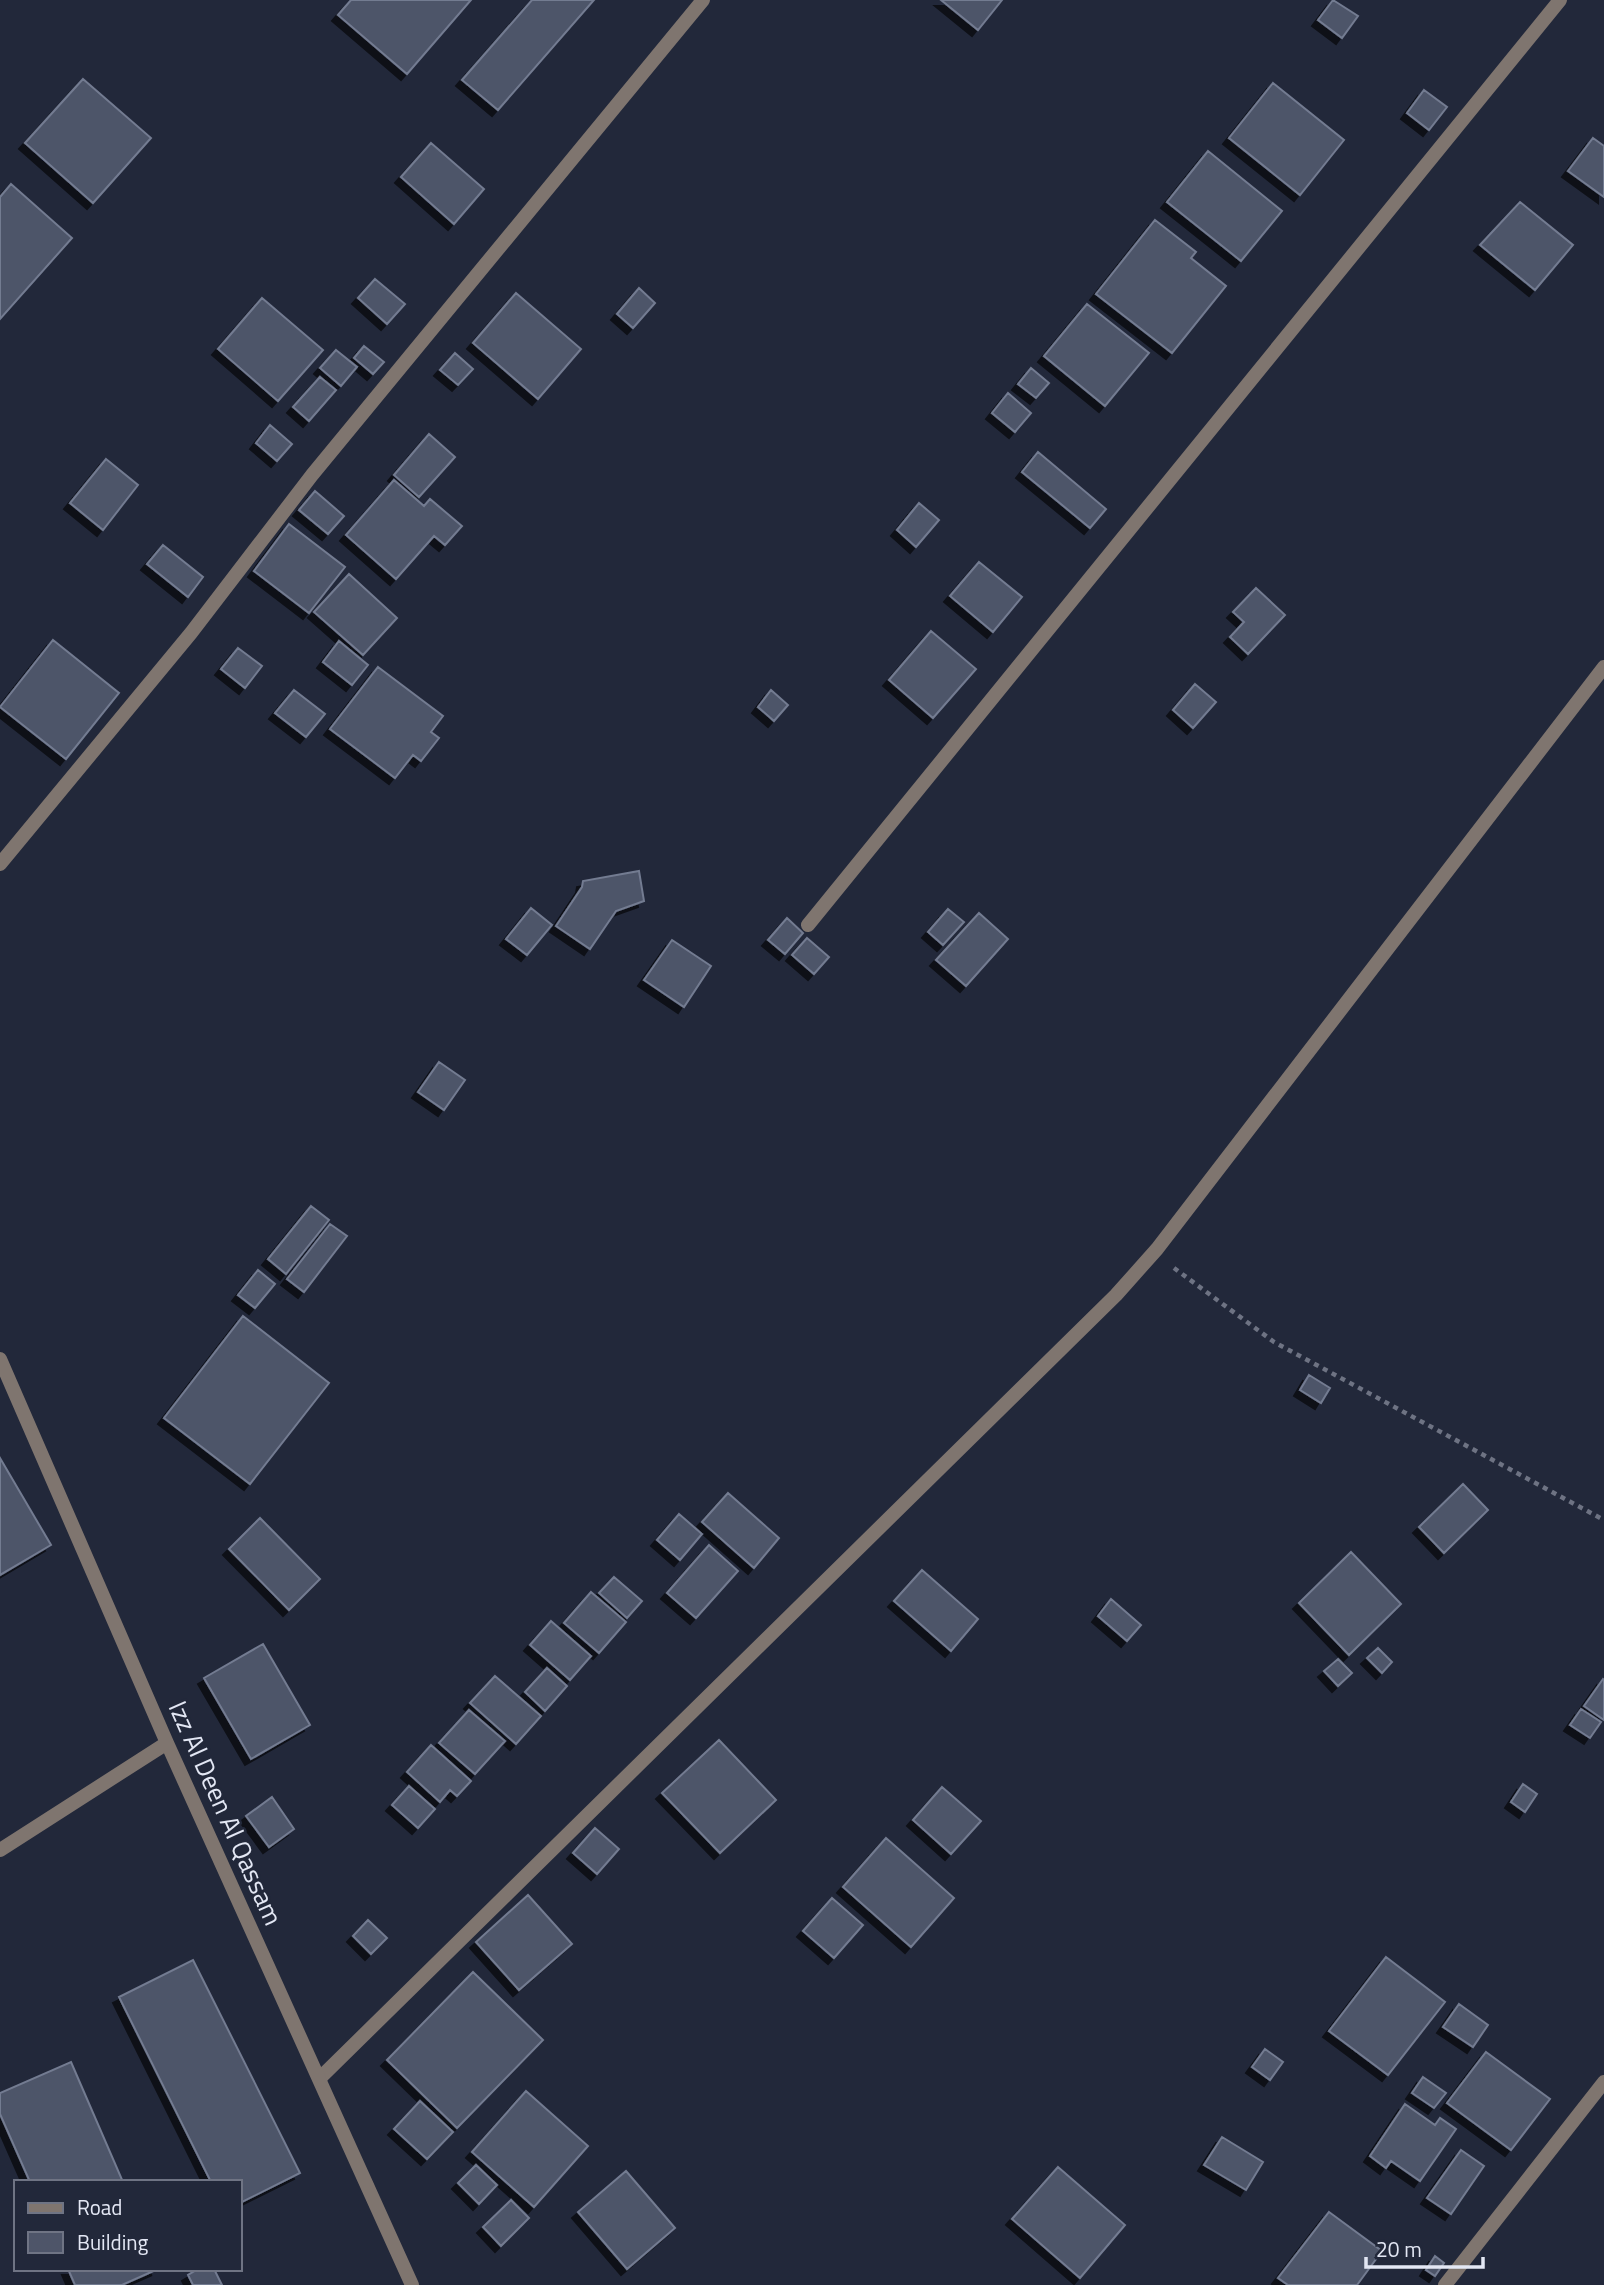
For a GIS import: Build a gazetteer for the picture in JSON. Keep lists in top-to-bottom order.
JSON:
{
  "streets": {
    "street": ["Izz Al Deen Al Qassam"]
  },
  "legend": ["Road", "Building"],
  "scale_bar": "20 m"
}
